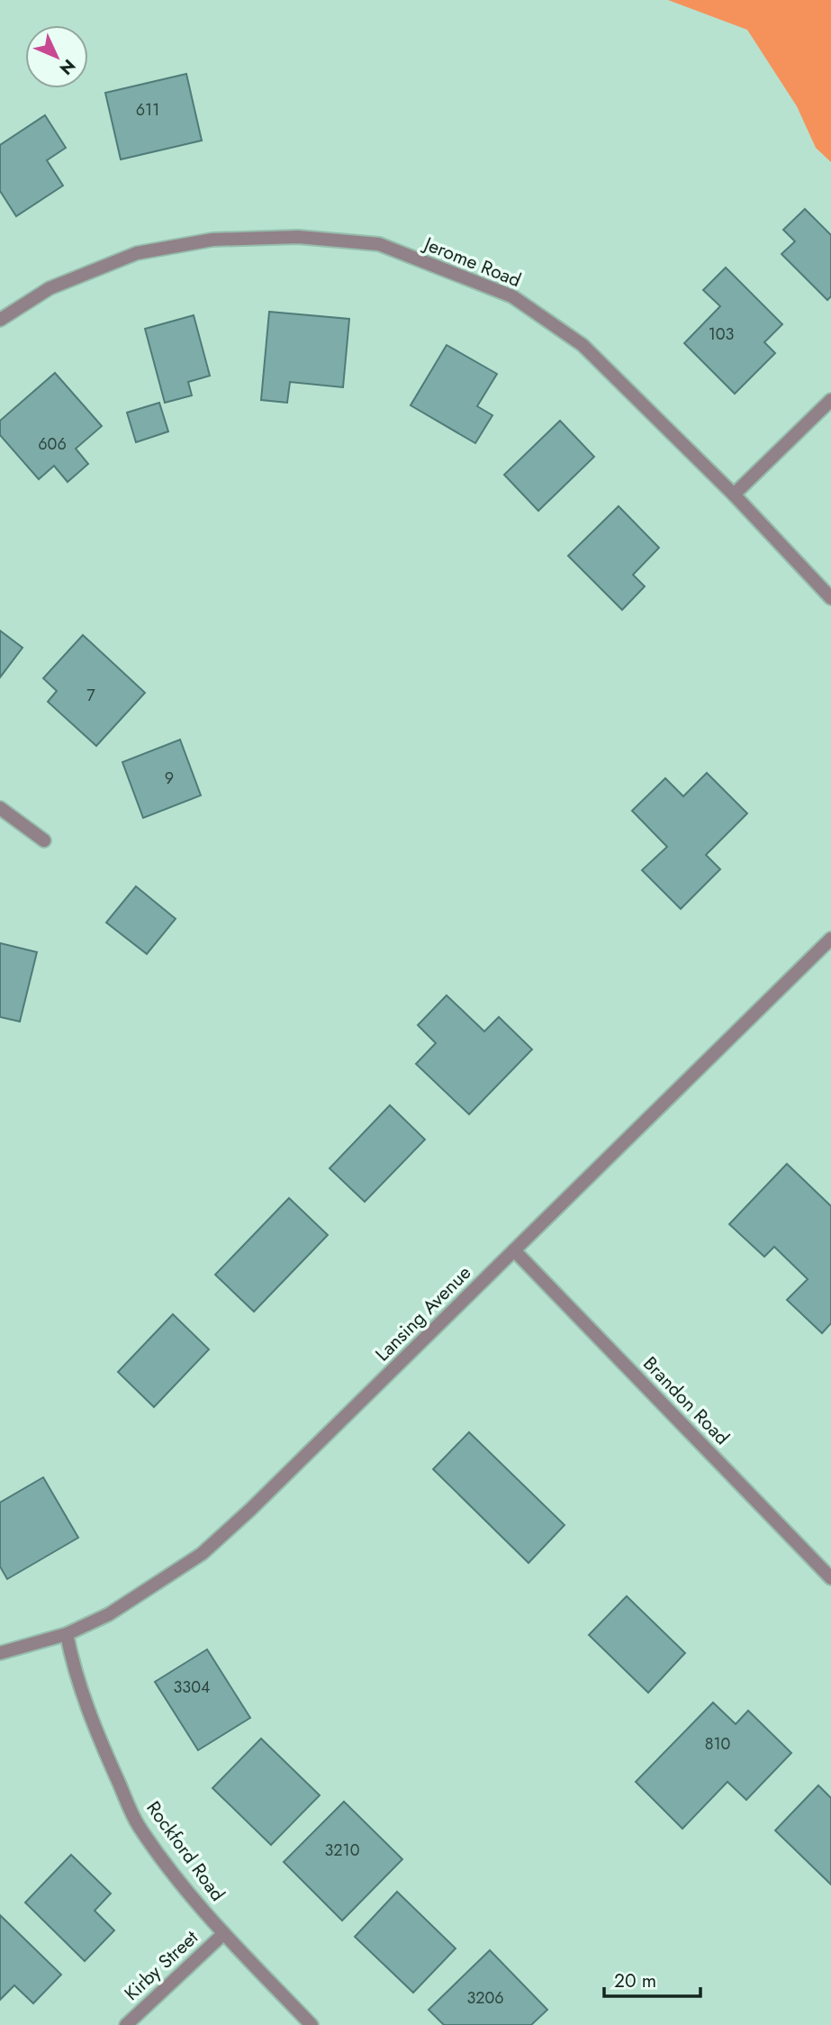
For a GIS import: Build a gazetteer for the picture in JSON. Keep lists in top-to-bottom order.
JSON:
{
  "streets": {
    "street": [
      "Jerome Road",
      "Lansing Avenue",
      "Brandon Road",
      "Rockford Road",
      "Kirby Street"
    ]
  },
  "crossings": [
    ["Lansing Avenue", "Brandon Road"],
    ["Lansing Avenue", "Rockford Road"],
    ["Rockford Road", "Kirby Street"]
  ],
  "house_numbers": [
    "611",
    "103",
    "606",
    "7",
    "9",
    "3304",
    "810",
    "3210",
    "3206"
  ],
  "scale_bar": "20 m",
  "north": "bottom right"
}
